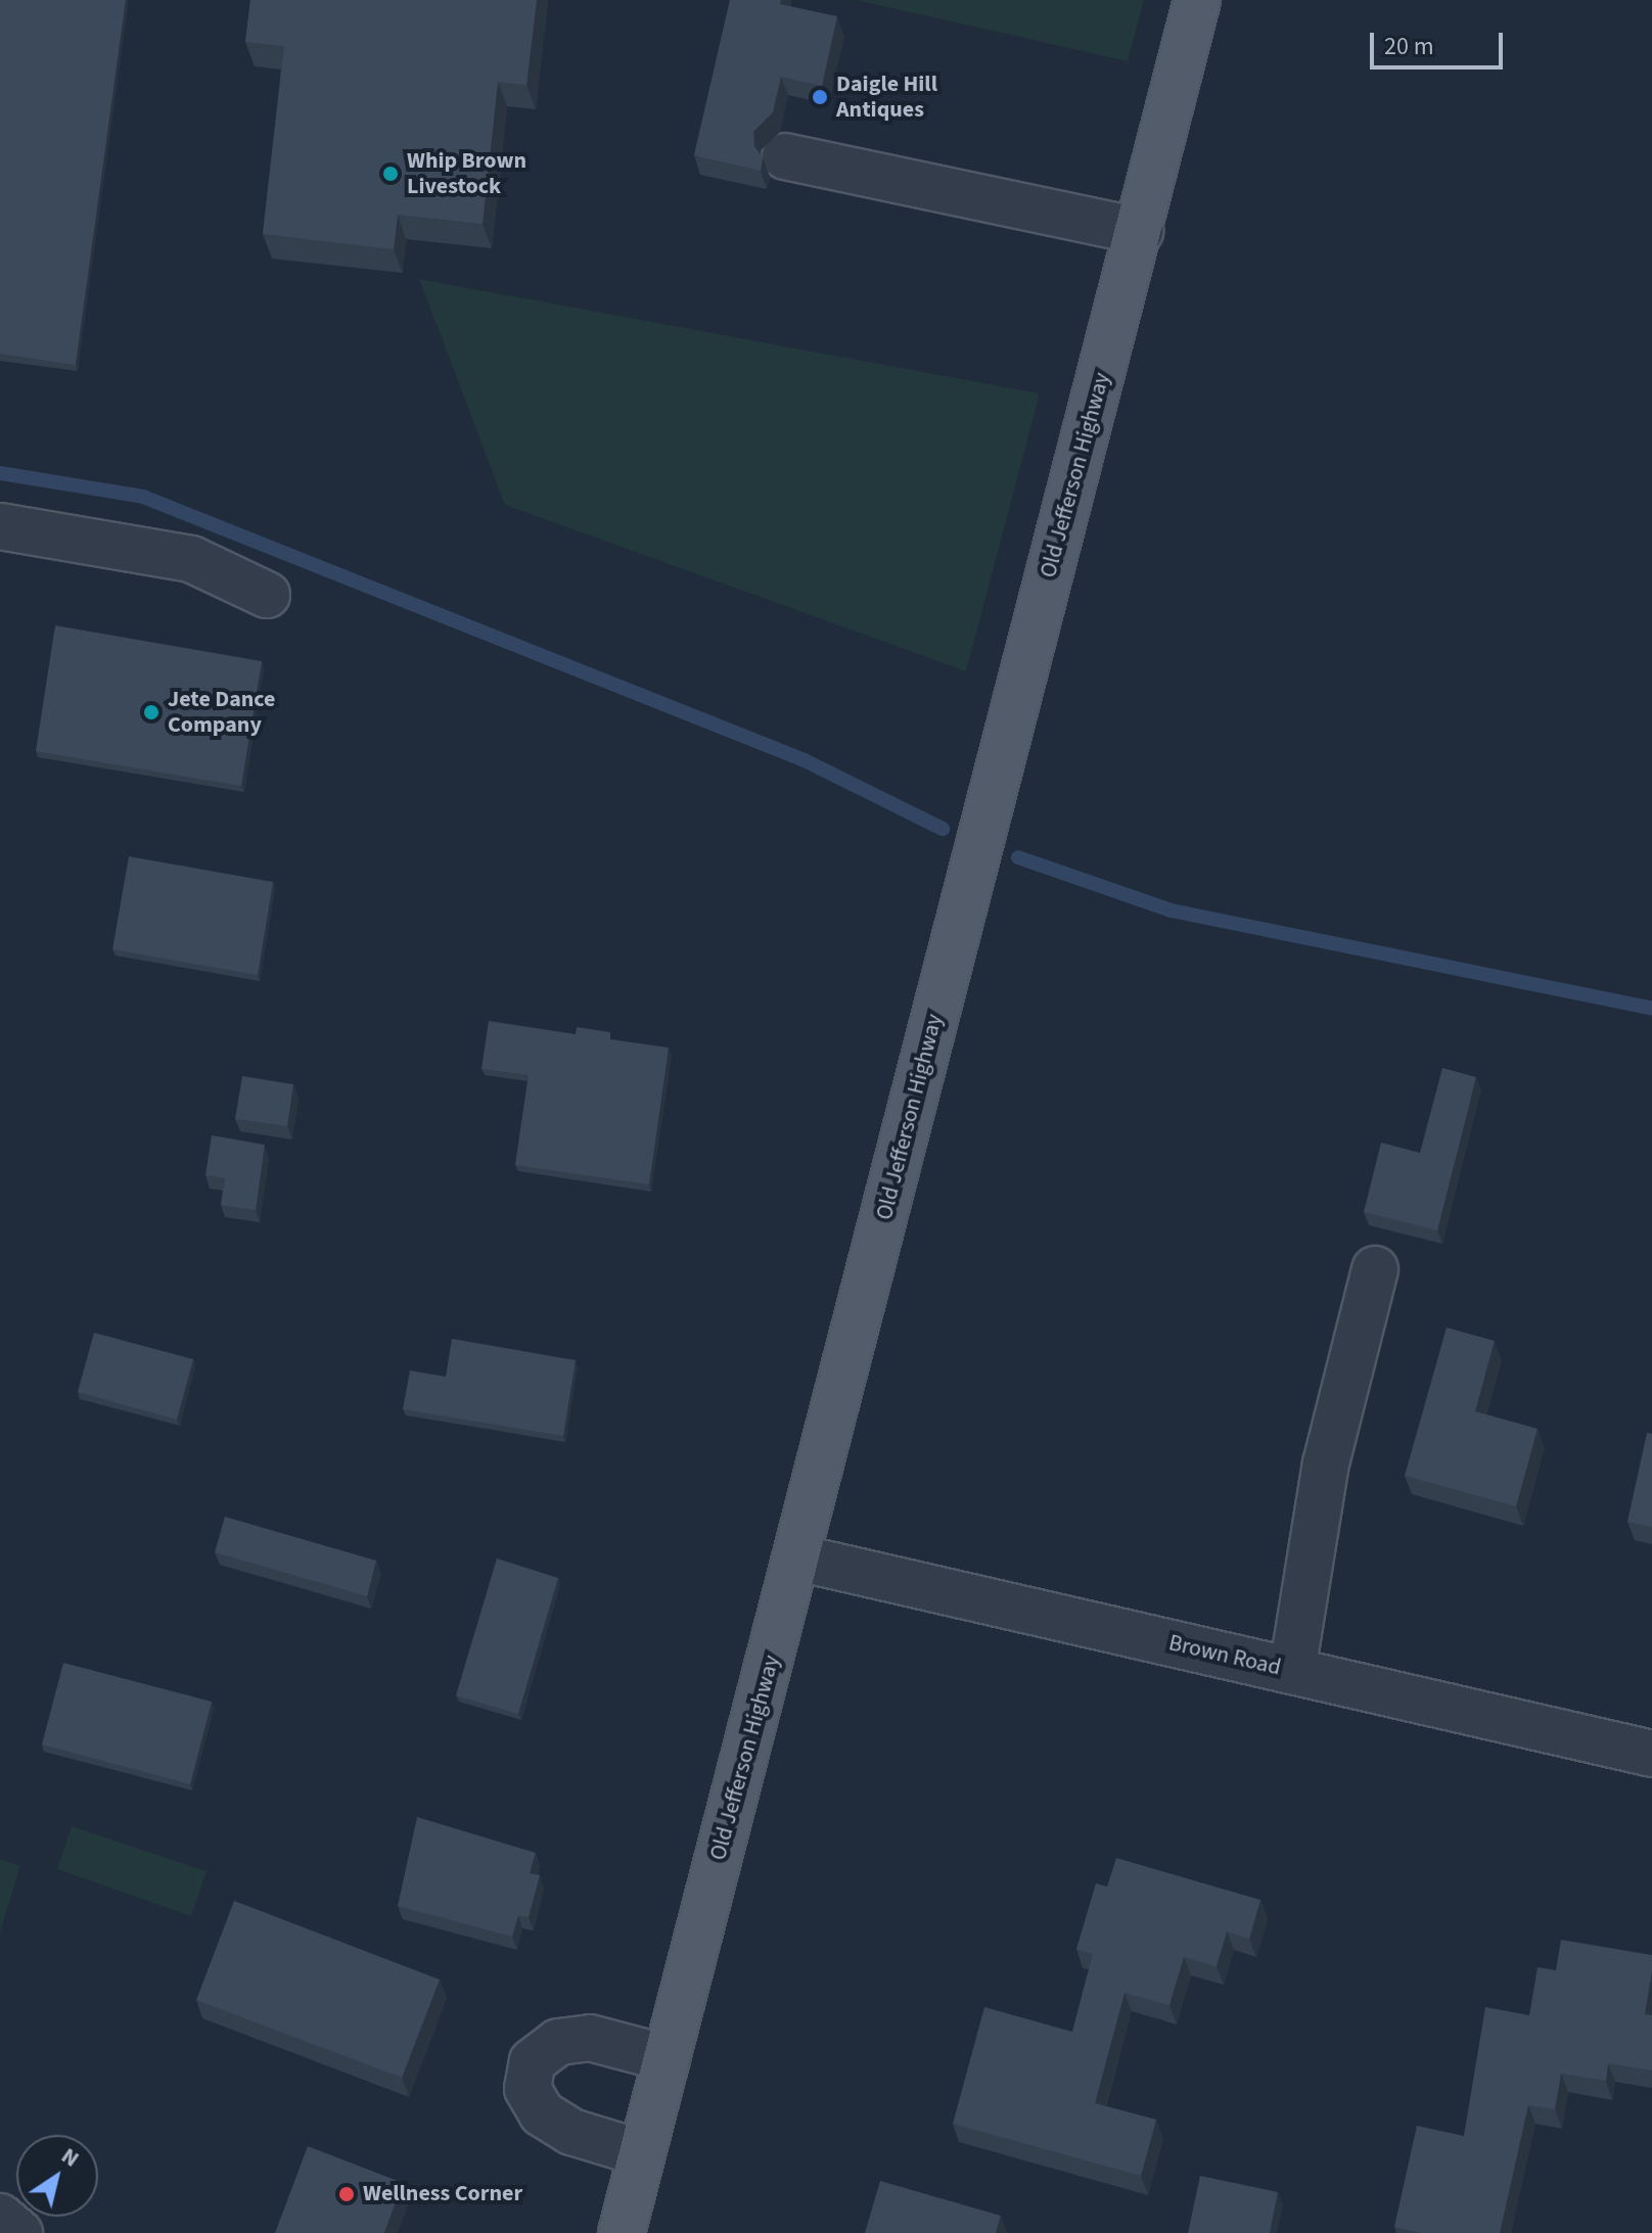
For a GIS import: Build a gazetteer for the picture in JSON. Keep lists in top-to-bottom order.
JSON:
{
  "streets": {
    "main road": ["Old Jefferson Highway"],
    "street": ["Brown Road"]
  },
  "crossings": [
    ["Old Jefferson Highway", "Brown Road"]
  ],
  "places": [
    "Daigle Hill Antiques",
    "Whip Brown Livestock",
    "Jete Dance Company",
    "Wellness Corner"
  ],
  "scale_bar": "20 m",
  "north": "top right"
}
